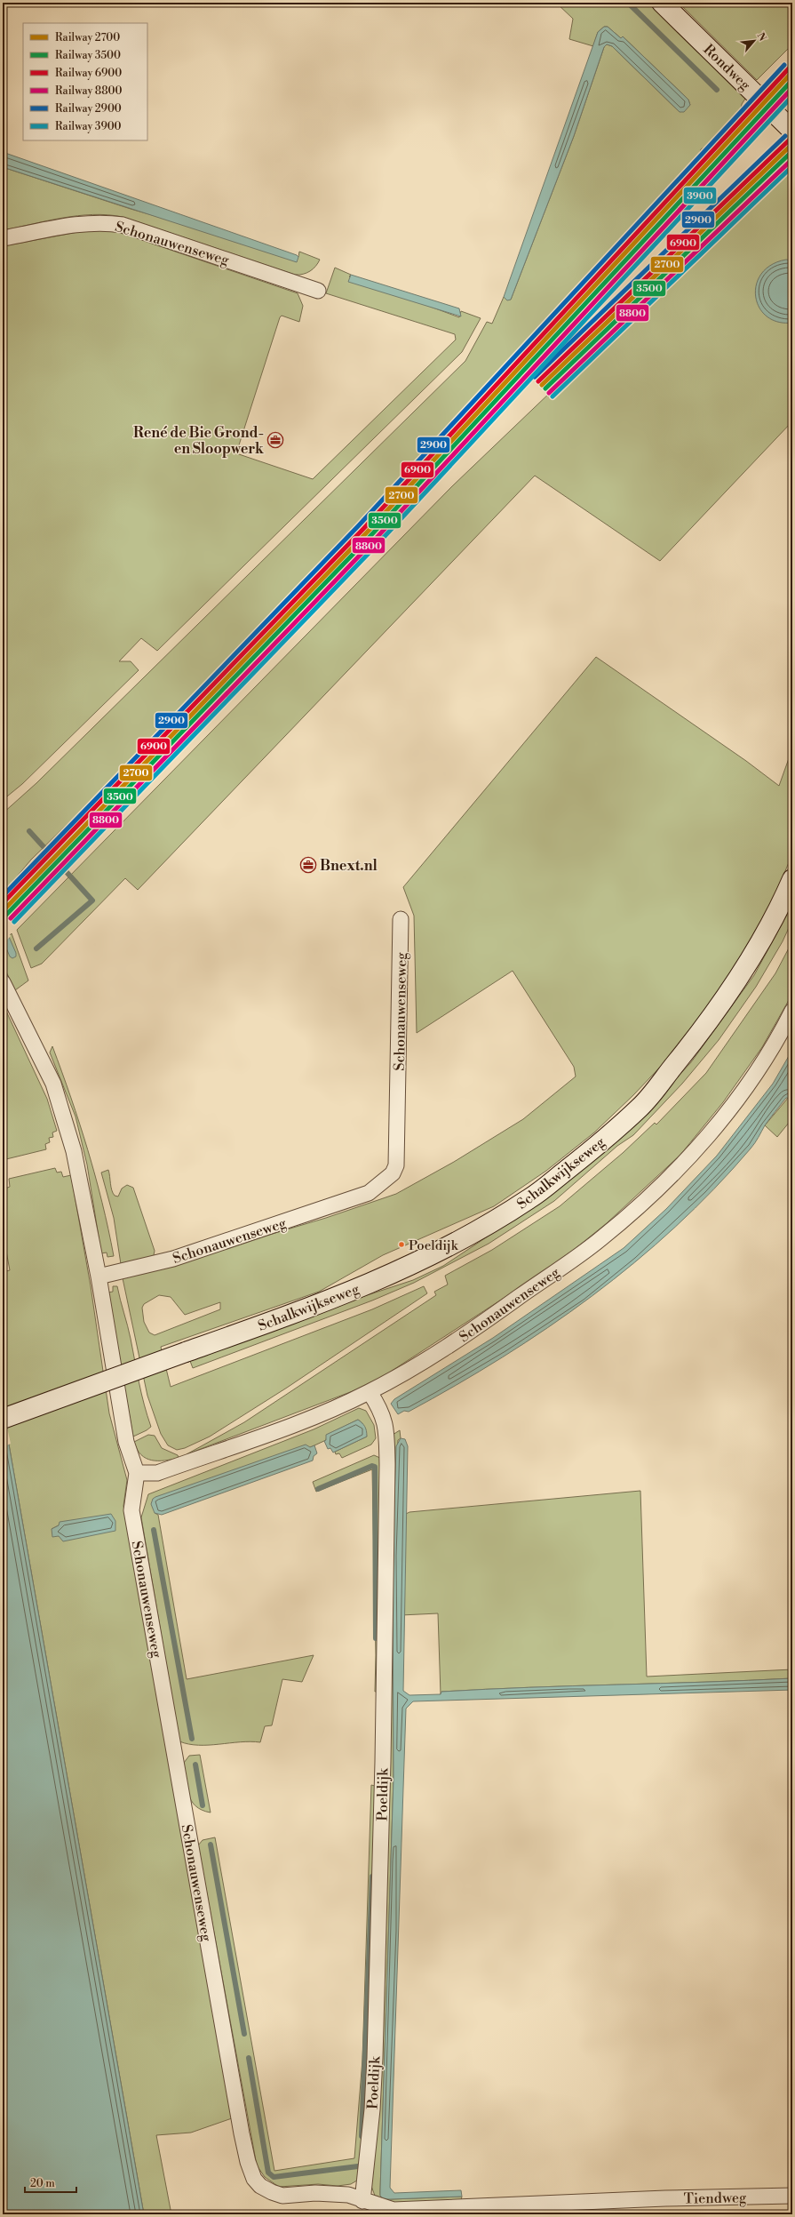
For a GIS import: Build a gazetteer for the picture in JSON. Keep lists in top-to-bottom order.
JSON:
{
  "streets": {
    "street": [
      "Rondweg",
      "Schonauwenseweg",
      "Schalkwijkseweg",
      "Poeldijk",
      "Tiendweg"
    ]
  },
  "crossings": [
    ["Schonauwenseweg", "Poeldijk"],
    ["Schonauwenseweg", "Tiendweg"],
    ["Poeldijk", "Tiendweg"]
  ],
  "places": {
    "office": ["René de Bie Grond- en Sloopwerk", "Bnext.nl"],
    "other": ["Poeldijk"]
  },
  "lines": [
    "rail line 2900",
    "rail line 6900",
    "rail line 2700",
    "rail line 3500",
    "rail line 8800",
    "rail line 3900"
  ],
  "legend": [
    "Railway 2700",
    "Railway 3500",
    "Railway 6900",
    "Railway 8800",
    "Railway 2900",
    "Railway 3900"
  ],
  "scale_bar": "20 m",
  "north": "top right"
}
